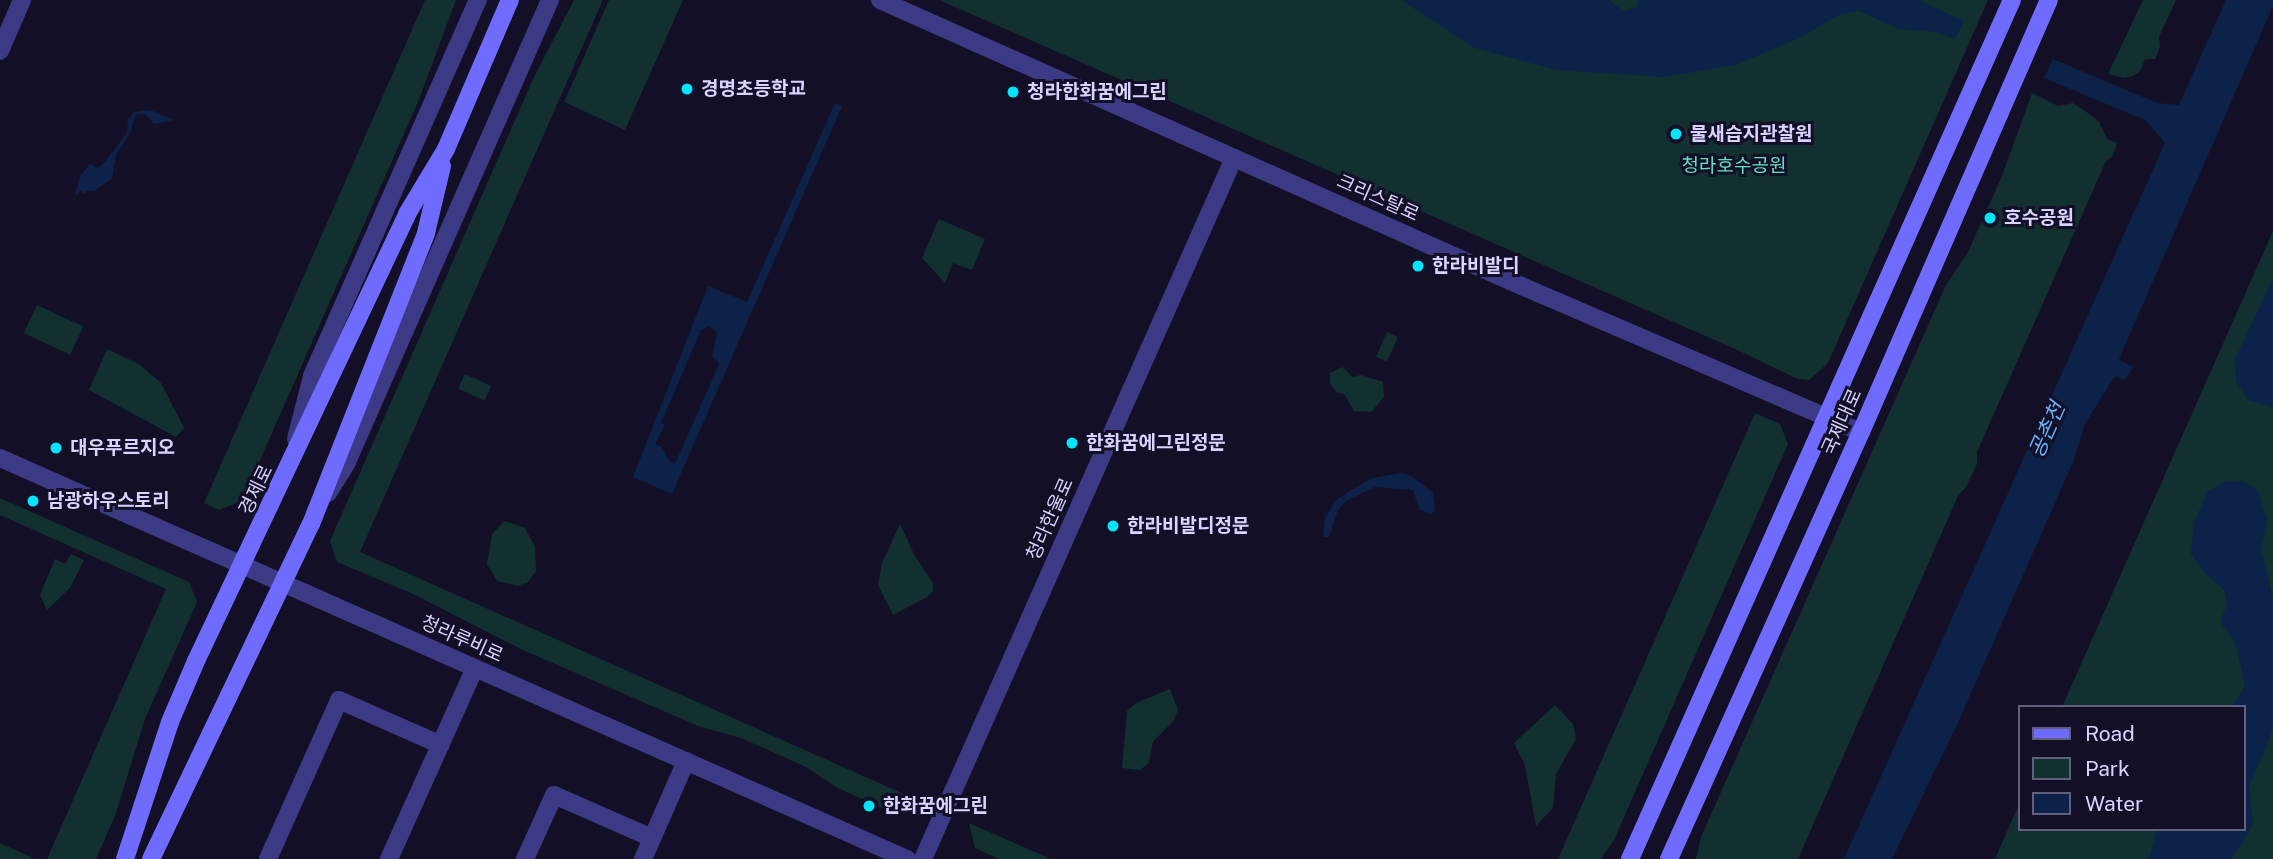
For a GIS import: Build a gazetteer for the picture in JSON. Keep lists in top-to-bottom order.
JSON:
{
  "streets": {
    "main road": ["국제대로", "경제로"],
    "street": ["크리스탈로", "청라한울로", "청라루비로"]
  },
  "crossings": [
    ["크리스탈로", "국제대로"],
    ["크리스탈로", "청라한울로"],
    ["경제로", "청라루비로"]
  ],
  "water": ["공촌천"],
  "parks": ["청라호수공원"],
  "places": [
    "경명초등학교",
    "청라한화꿈에그린",
    "물새습지관찰원",
    "호수공원",
    "한라비발디",
    "한화꿈에그린정문",
    "대우푸르지오",
    "남광하우스토리",
    "한라비발디정문",
    "한화꿈에그린"
  ],
  "legend": ["Road", "Park", "Water"]
}
